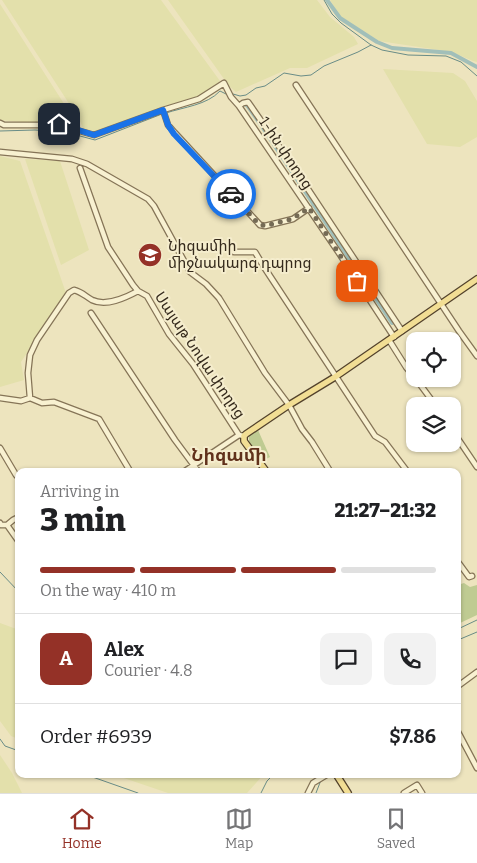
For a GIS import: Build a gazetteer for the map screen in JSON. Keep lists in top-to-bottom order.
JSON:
{
  "streets": {
    "main road": ["Սայաթ Նովա փողոց"],
    "street": ["1-ին փողոց"]
  },
  "districts": ["Նիզամի"],
  "places": {
    "school or university": ["Նիզամիի միջնակարգ դպրոց"]
  },
  "page": {
    "heading": ["3 min", "Arriving in", "21:27–21:32"],
    "panel": [
      "Alex",
      "Courier · 4.8",
      "Order #6939",
      "$7.86"
    ],
    "bar": "On the way · 410 m",
    "round": "A",
    "tabs": ["Home", "Map", "Saved"]
  }
}
